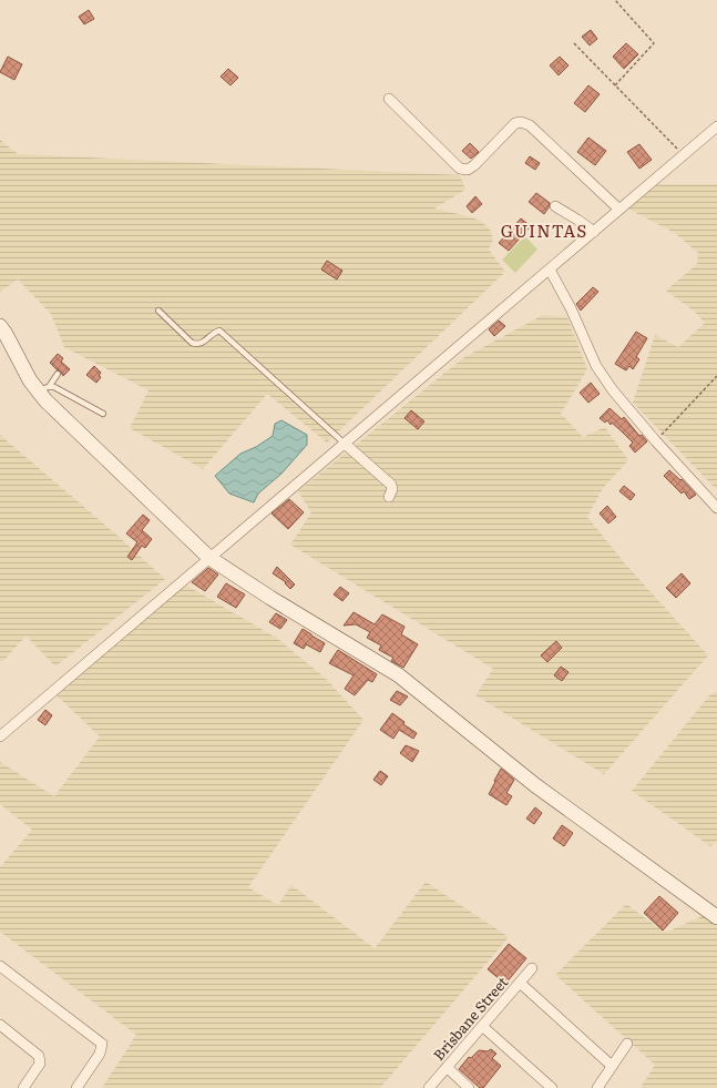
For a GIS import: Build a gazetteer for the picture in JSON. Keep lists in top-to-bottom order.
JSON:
{
  "streets": {
    "street": ["Brisbane Street"]
  },
  "districts": ["GUINTAS"]
}
